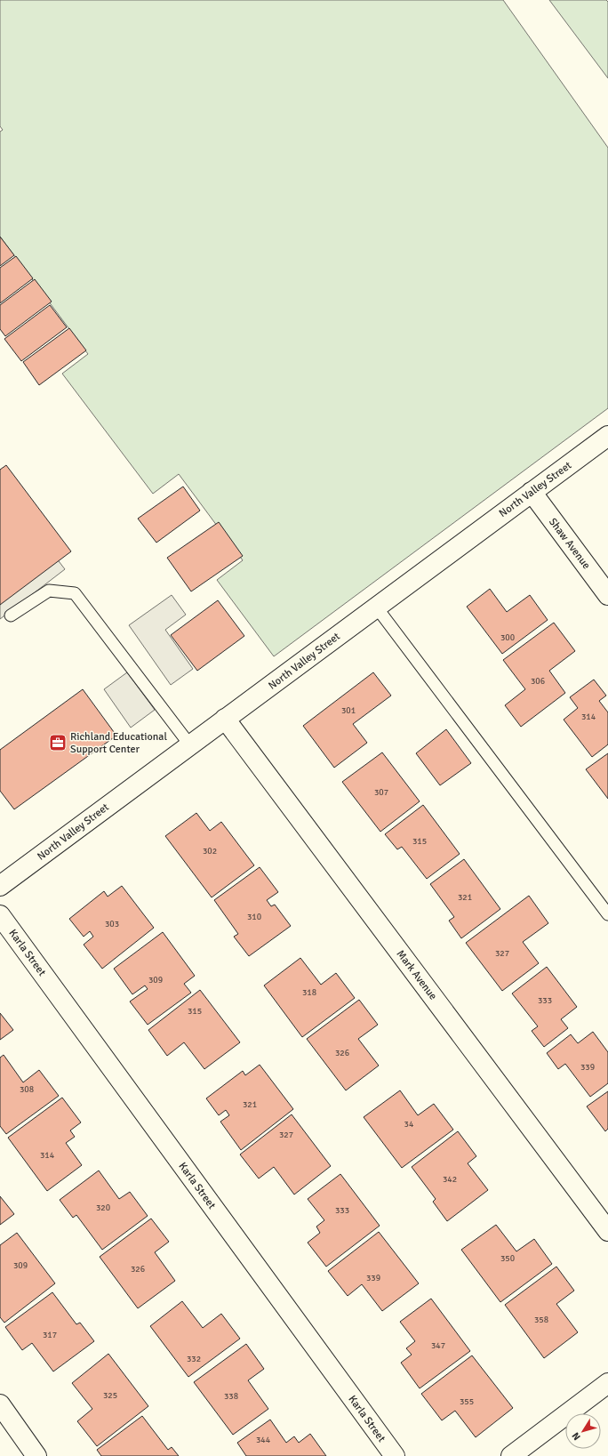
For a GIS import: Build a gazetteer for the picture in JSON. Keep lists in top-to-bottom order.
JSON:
{
  "streets": {
    "street": [
      "North Valley Street",
      "Shaw Avenue",
      "Karla Street",
      "Mark Avenue"
    ]
  },
  "crossings": [
    ["North Valley Street", "Shaw Avenue"],
    ["North Valley Street", "Mark Avenue"]
  ],
  "places": {
    "office": ["Richland Educational Support Center"]
  },
  "house_numbers": [
    "300",
    "306",
    "301",
    "314",
    "307",
    "315",
    "302",
    "321",
    "310",
    "303",
    "327",
    "309",
    "318",
    "333",
    "315",
    "326",
    "339",
    "308",
    "321",
    "34",
    "327",
    "314",
    "342",
    "320",
    "333",
    "350",
    "309",
    "326",
    "339",
    "358",
    "317",
    "347",
    "332",
    "325",
    "338",
    "355",
    "344"
  ],
  "north": "bottom left"
}
